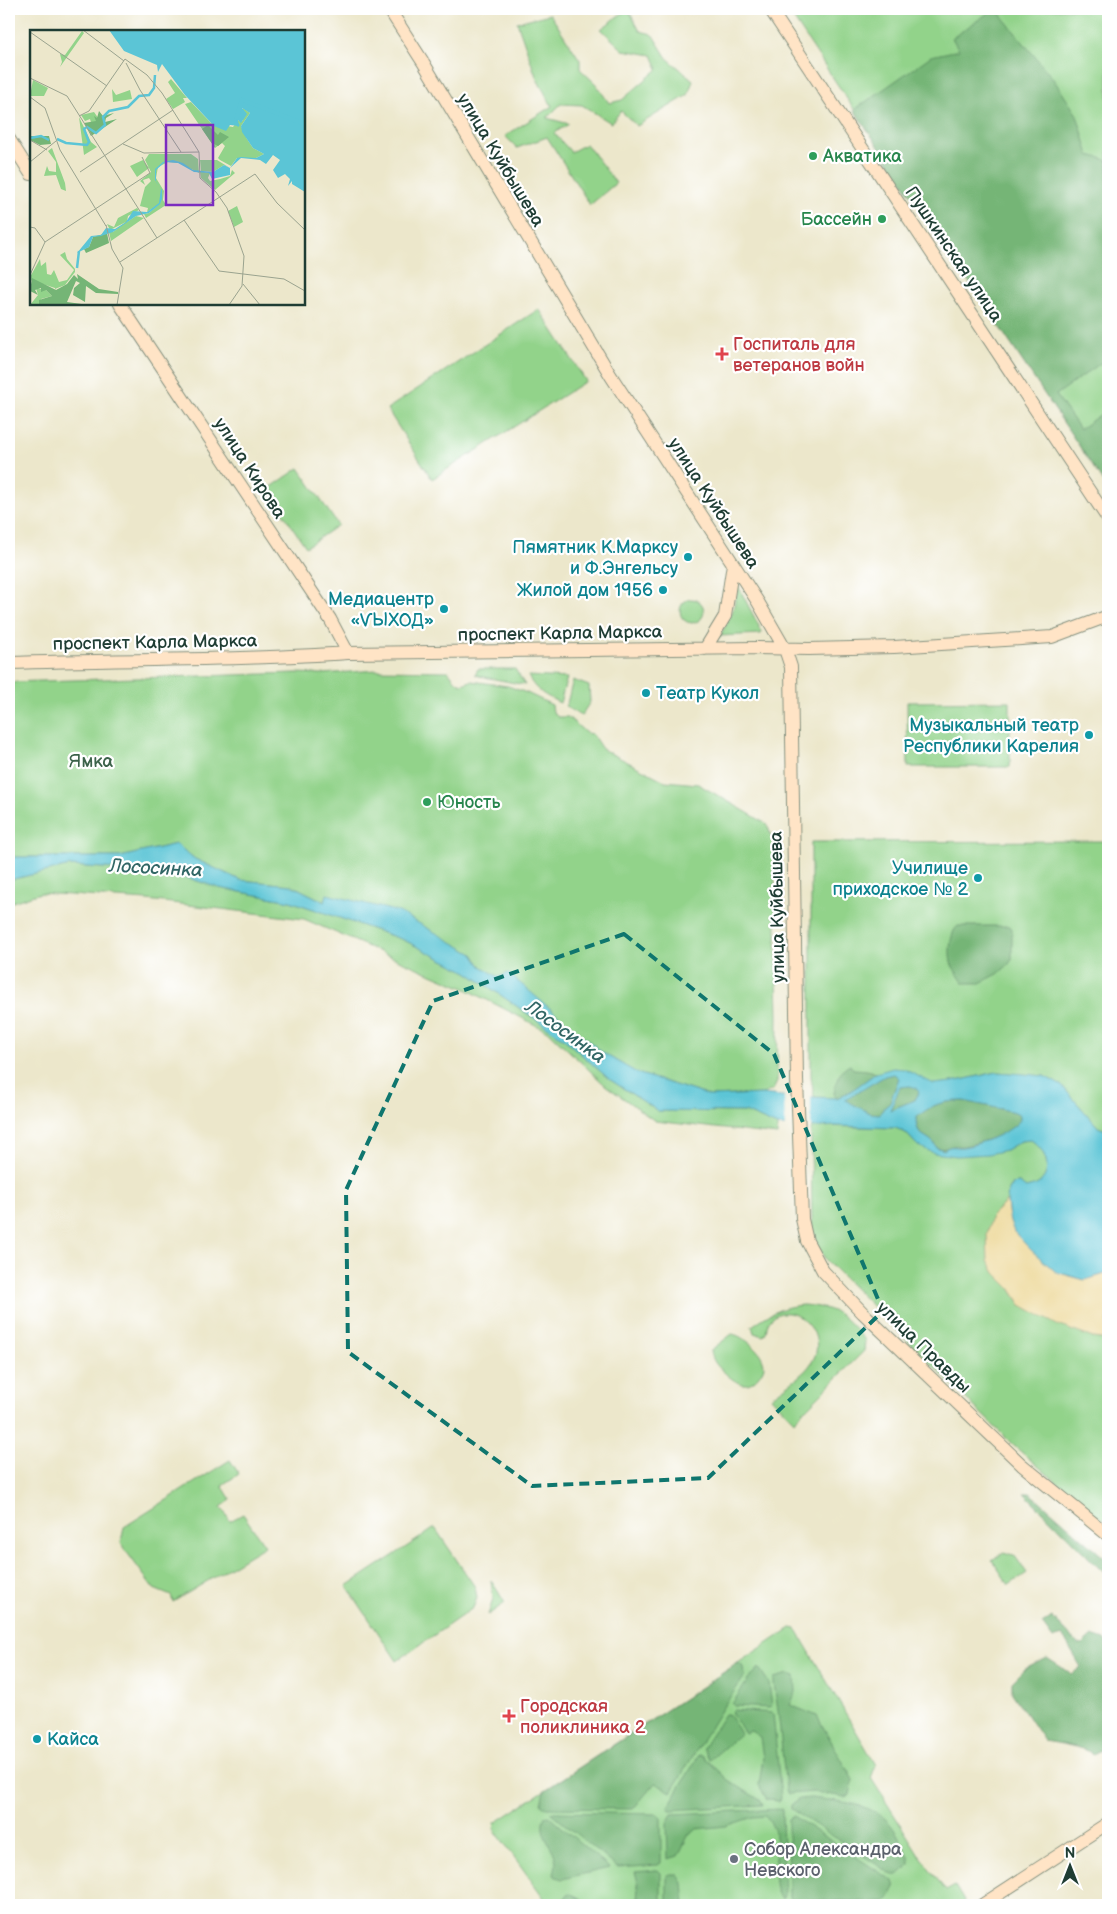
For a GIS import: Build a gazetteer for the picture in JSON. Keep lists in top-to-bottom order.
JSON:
{
  "streets": {
    "main road": [
      "улица Куйбышева",
      "Пушкинская улица",
      "улица Кирова",
      "проспект Карла Маркса",
      "улица Правды"
    ]
  },
  "crossings": [
    ["улица Куйбышева", "проспект Карла Маркса"],
    ["улица Куйбышева", "улица Правды"],
    ["улица Кирова", "проспект Карла Маркса"]
  ],
  "water": ["Лососинка"],
  "parks": ["Ямка"],
  "places": {
    "other": [
      "Акватика",
      "Бассейн",
      "Пямятник К.Марксу и Ф.Энгельсу",
      "Жилой дом 1956",
      "Медиацентр «ѴЫХОД»",
      "Театр Кукол",
      "Музыкальный театр Республики Карелия",
      "Юность",
      "Училище приходское № 2",
      "Кайса",
      "Собор Александра Невского"
    ],
    "health": ["Госпиталь для ветеранов войн", "Городская поликлиника 2"]
  },
  "north": "top"
}
